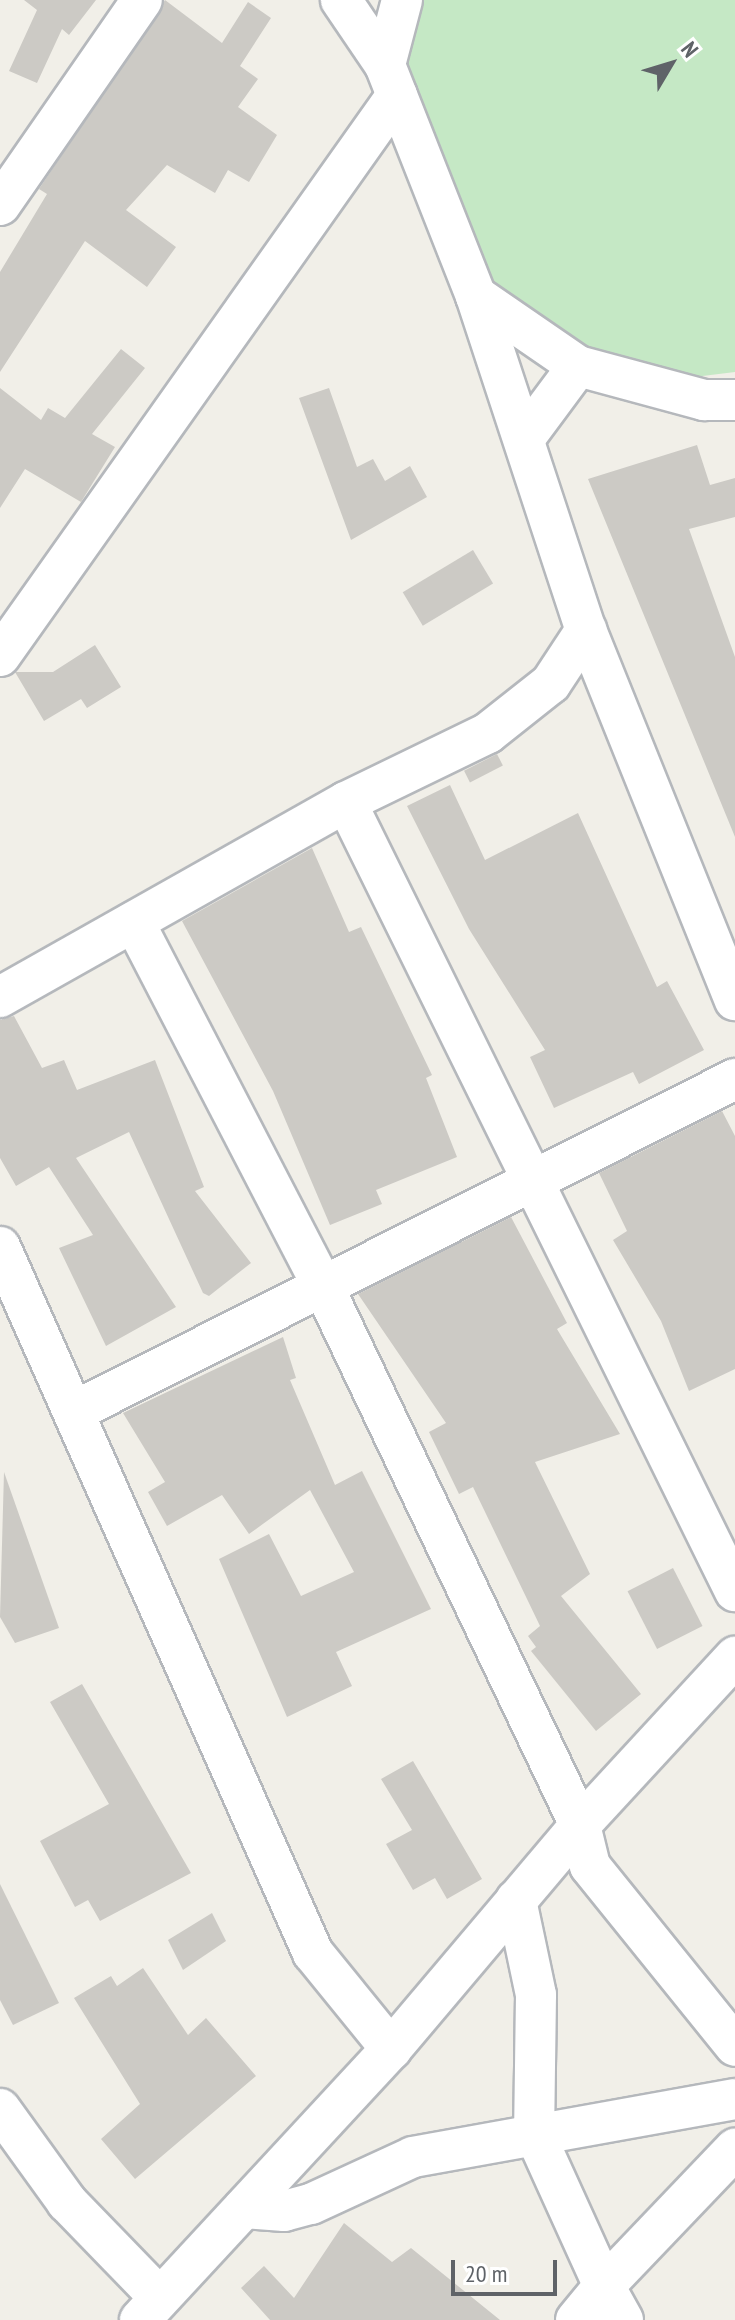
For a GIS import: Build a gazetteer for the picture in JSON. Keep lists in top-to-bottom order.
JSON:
{
  "scale_bar": "20 m",
  "north": "top right"
}
